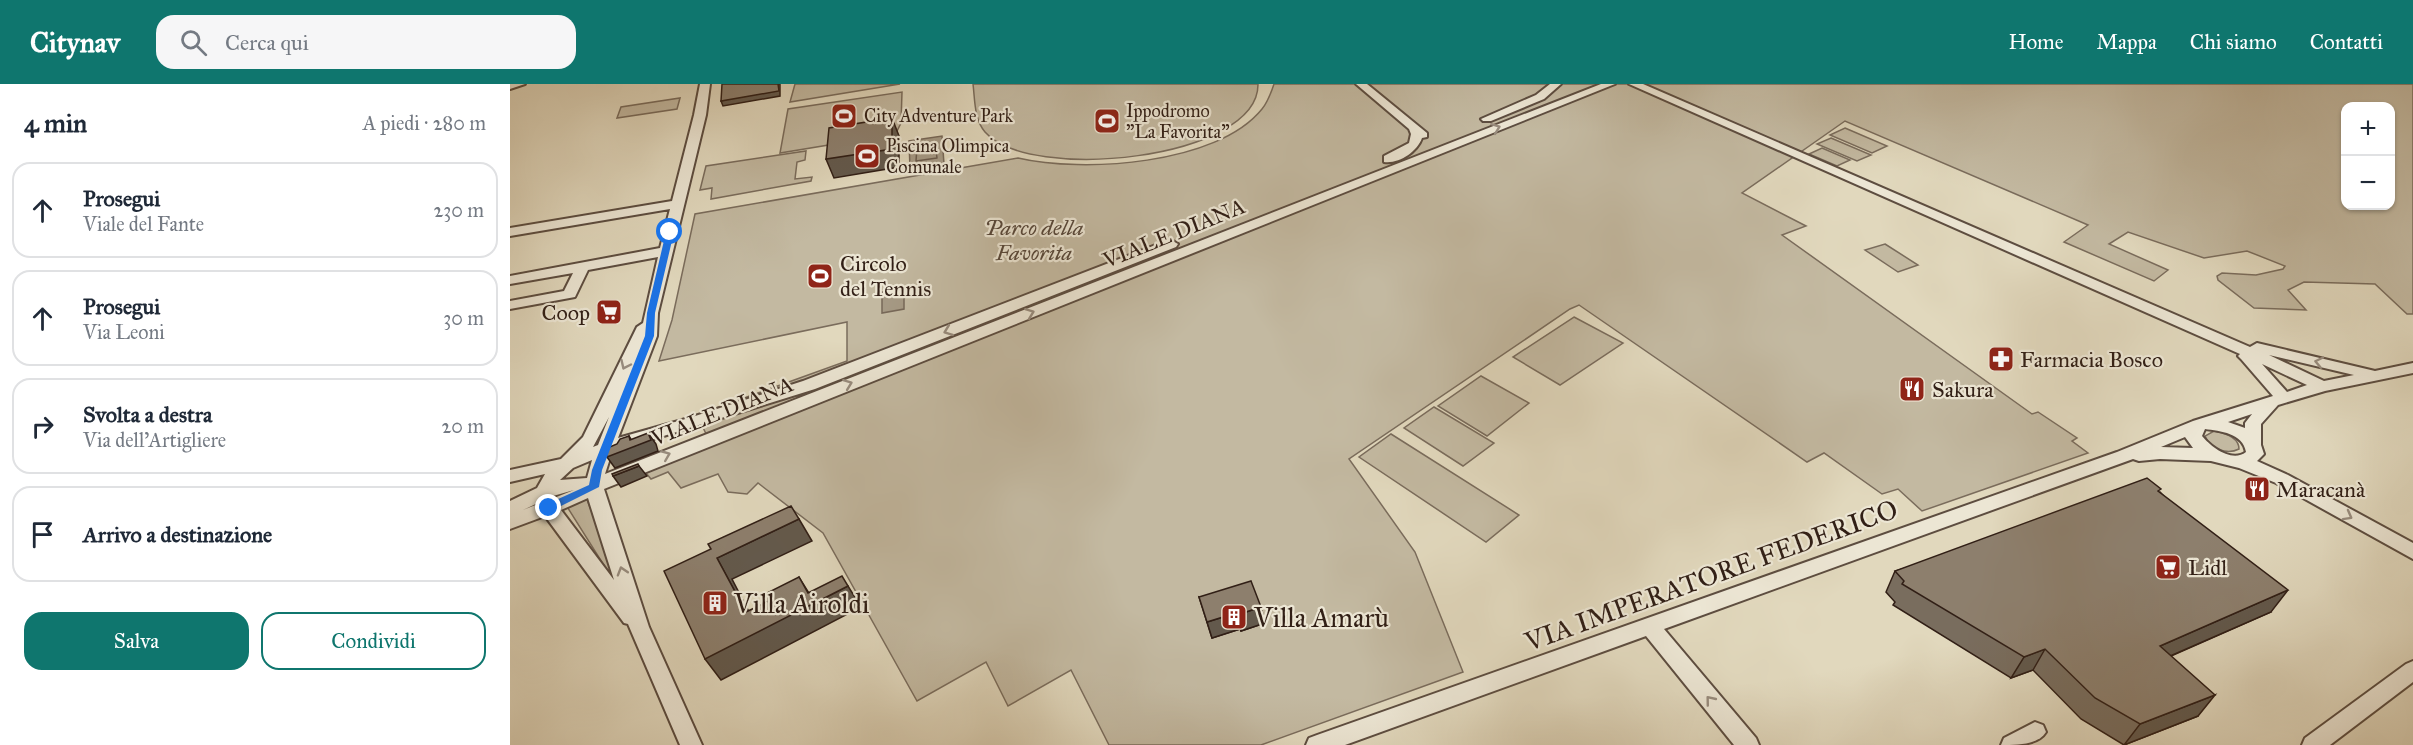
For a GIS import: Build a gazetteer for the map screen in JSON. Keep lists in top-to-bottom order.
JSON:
{
  "streets": {
    "street": ["VIALE DIANA", "VIA IMPERATORE FEDERICO"]
  },
  "parks": ["Parco della Favorita"],
  "places": {
    "sports": [
      "City Adventure Park",
      "Ippodromo \"La Favorita\"",
      "Piscina Olimpica Comunale",
      "Circolo del Tennis"
    ],
    "supermarket": ["Coop", "Lidl"],
    "pharmacy": ["Farmacia Bosco"],
    "restaurant": ["Sakura", "Maracanà"],
    "building": ["Villa Airoldi", "Villa Amarù"]
  },
  "page": {
    "header": "Citynav",
    "search": "Cerca qui",
    "nav": [
      "Home",
      "Mappa",
      "Chi siamo",
      "Contatti"
    ],
    "heading": ["4 min", "A piedi · 280 m"],
    "map_buttons": ["+", "−"],
    "list": [
      ["Prosegui", "Viale del Fante", "230 m"],
      ["Prosegui", "Via Leoni", "30 m"],
      ["Svolta a destra", "Via dell'Artigliere", "20 m"],
      "Arrivo a destinazione"
    ],
    "buttons": ["Salva", "Condividi"]
  }
}
